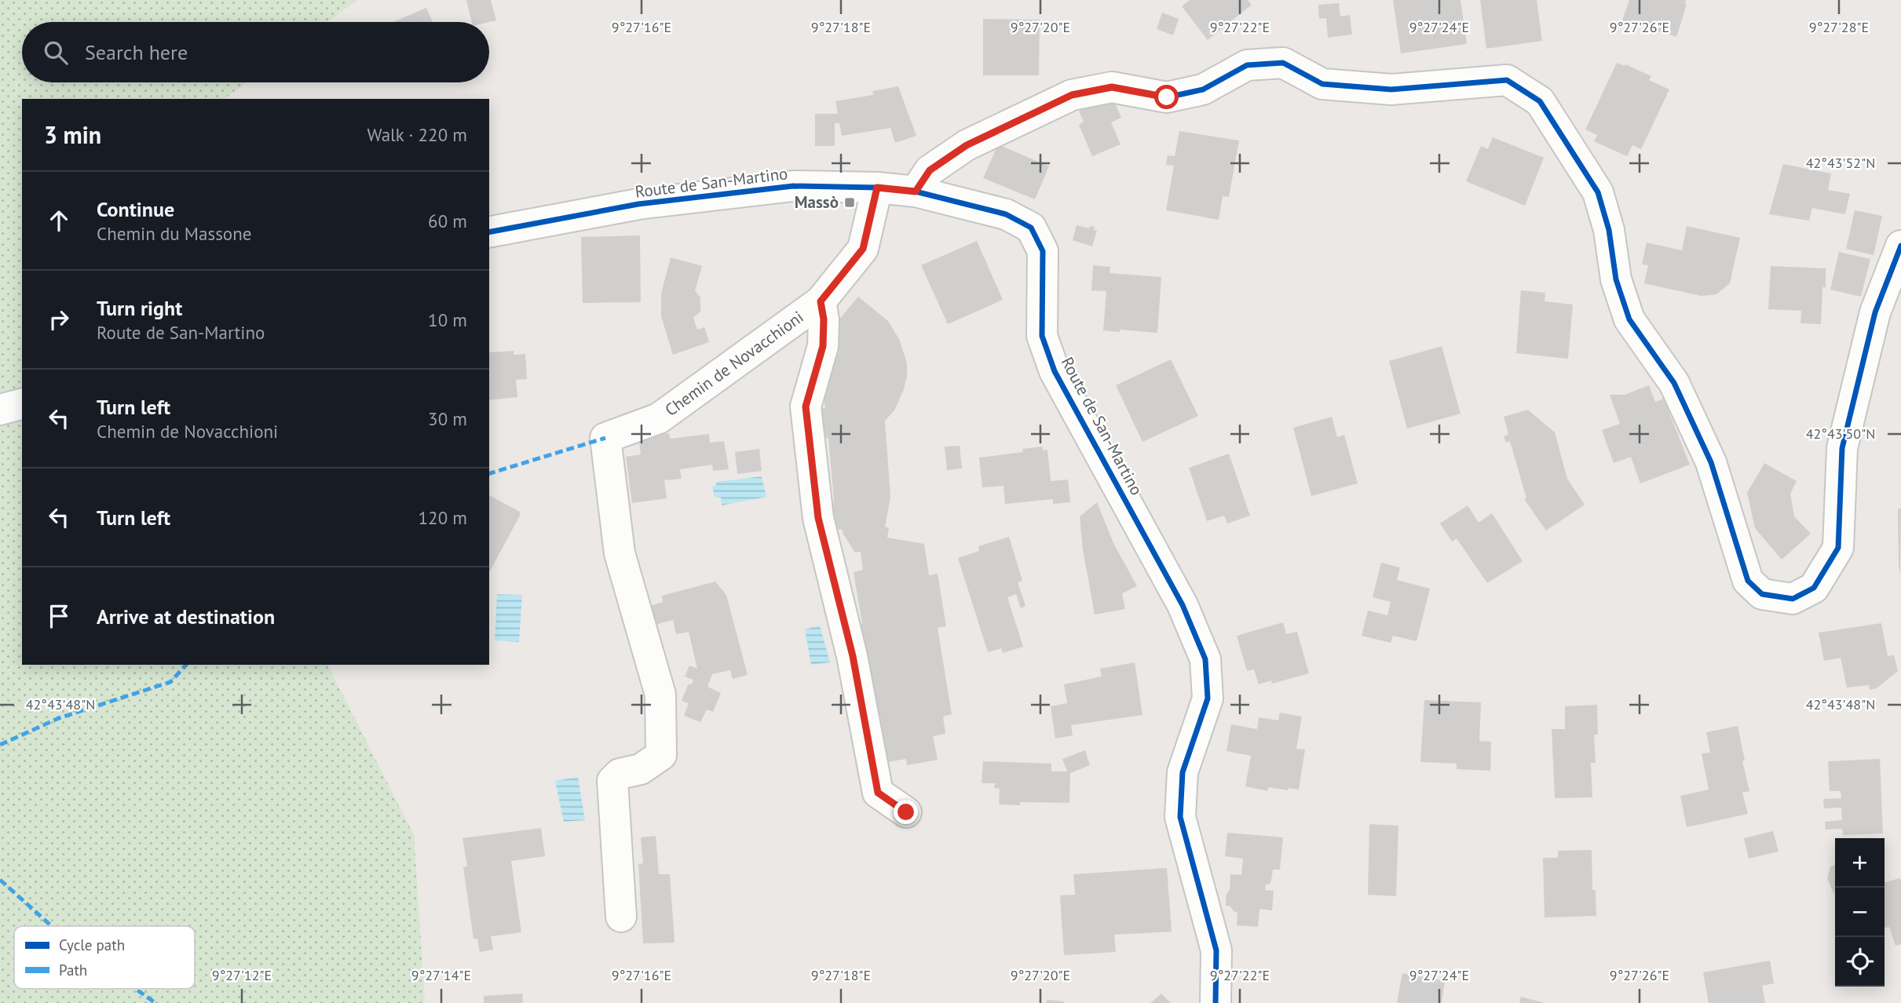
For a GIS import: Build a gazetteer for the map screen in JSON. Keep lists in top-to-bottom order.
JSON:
{
  "streets": {
    "street": ["Route de San-Martino", "Chemin de Novacchioni"]
  },
  "crossings": [
    ["Route de San-Martino", "Chemin de Novacchioni"]
  ],
  "places": {
    "transit": ["Massò"]
  },
  "legend": ["Cycle path", "Path"],
  "page": {
    "search": "Search here",
    "heading": ["3 min", "Walk · 220 m"],
    "list": [
      ["Continue", "Chemin du Massone", "60 m"],
      ["Turn right", "Route de San-Martino", "10 m"],
      ["Turn left", "Chemin de Novacchioni", "30 m"],
      ["Turn left", "120 m"],
      "Arrive at destination"
    ],
    "map_buttons": ["+", "−"]
  },
  "coordinates": [
    "9°27'16\"E",
    "9°27'18\"E",
    "9°27'20\"E",
    "9°27'22\"E",
    "9°27'24\"E",
    "9°27'26\"E",
    "9°27'28\"E",
    "42°43'52\"N",
    "42°43'50\"N",
    "42°43'48\"N",
    "9°27'12\"E",
    "9°27'14\"E"
  ]
}
